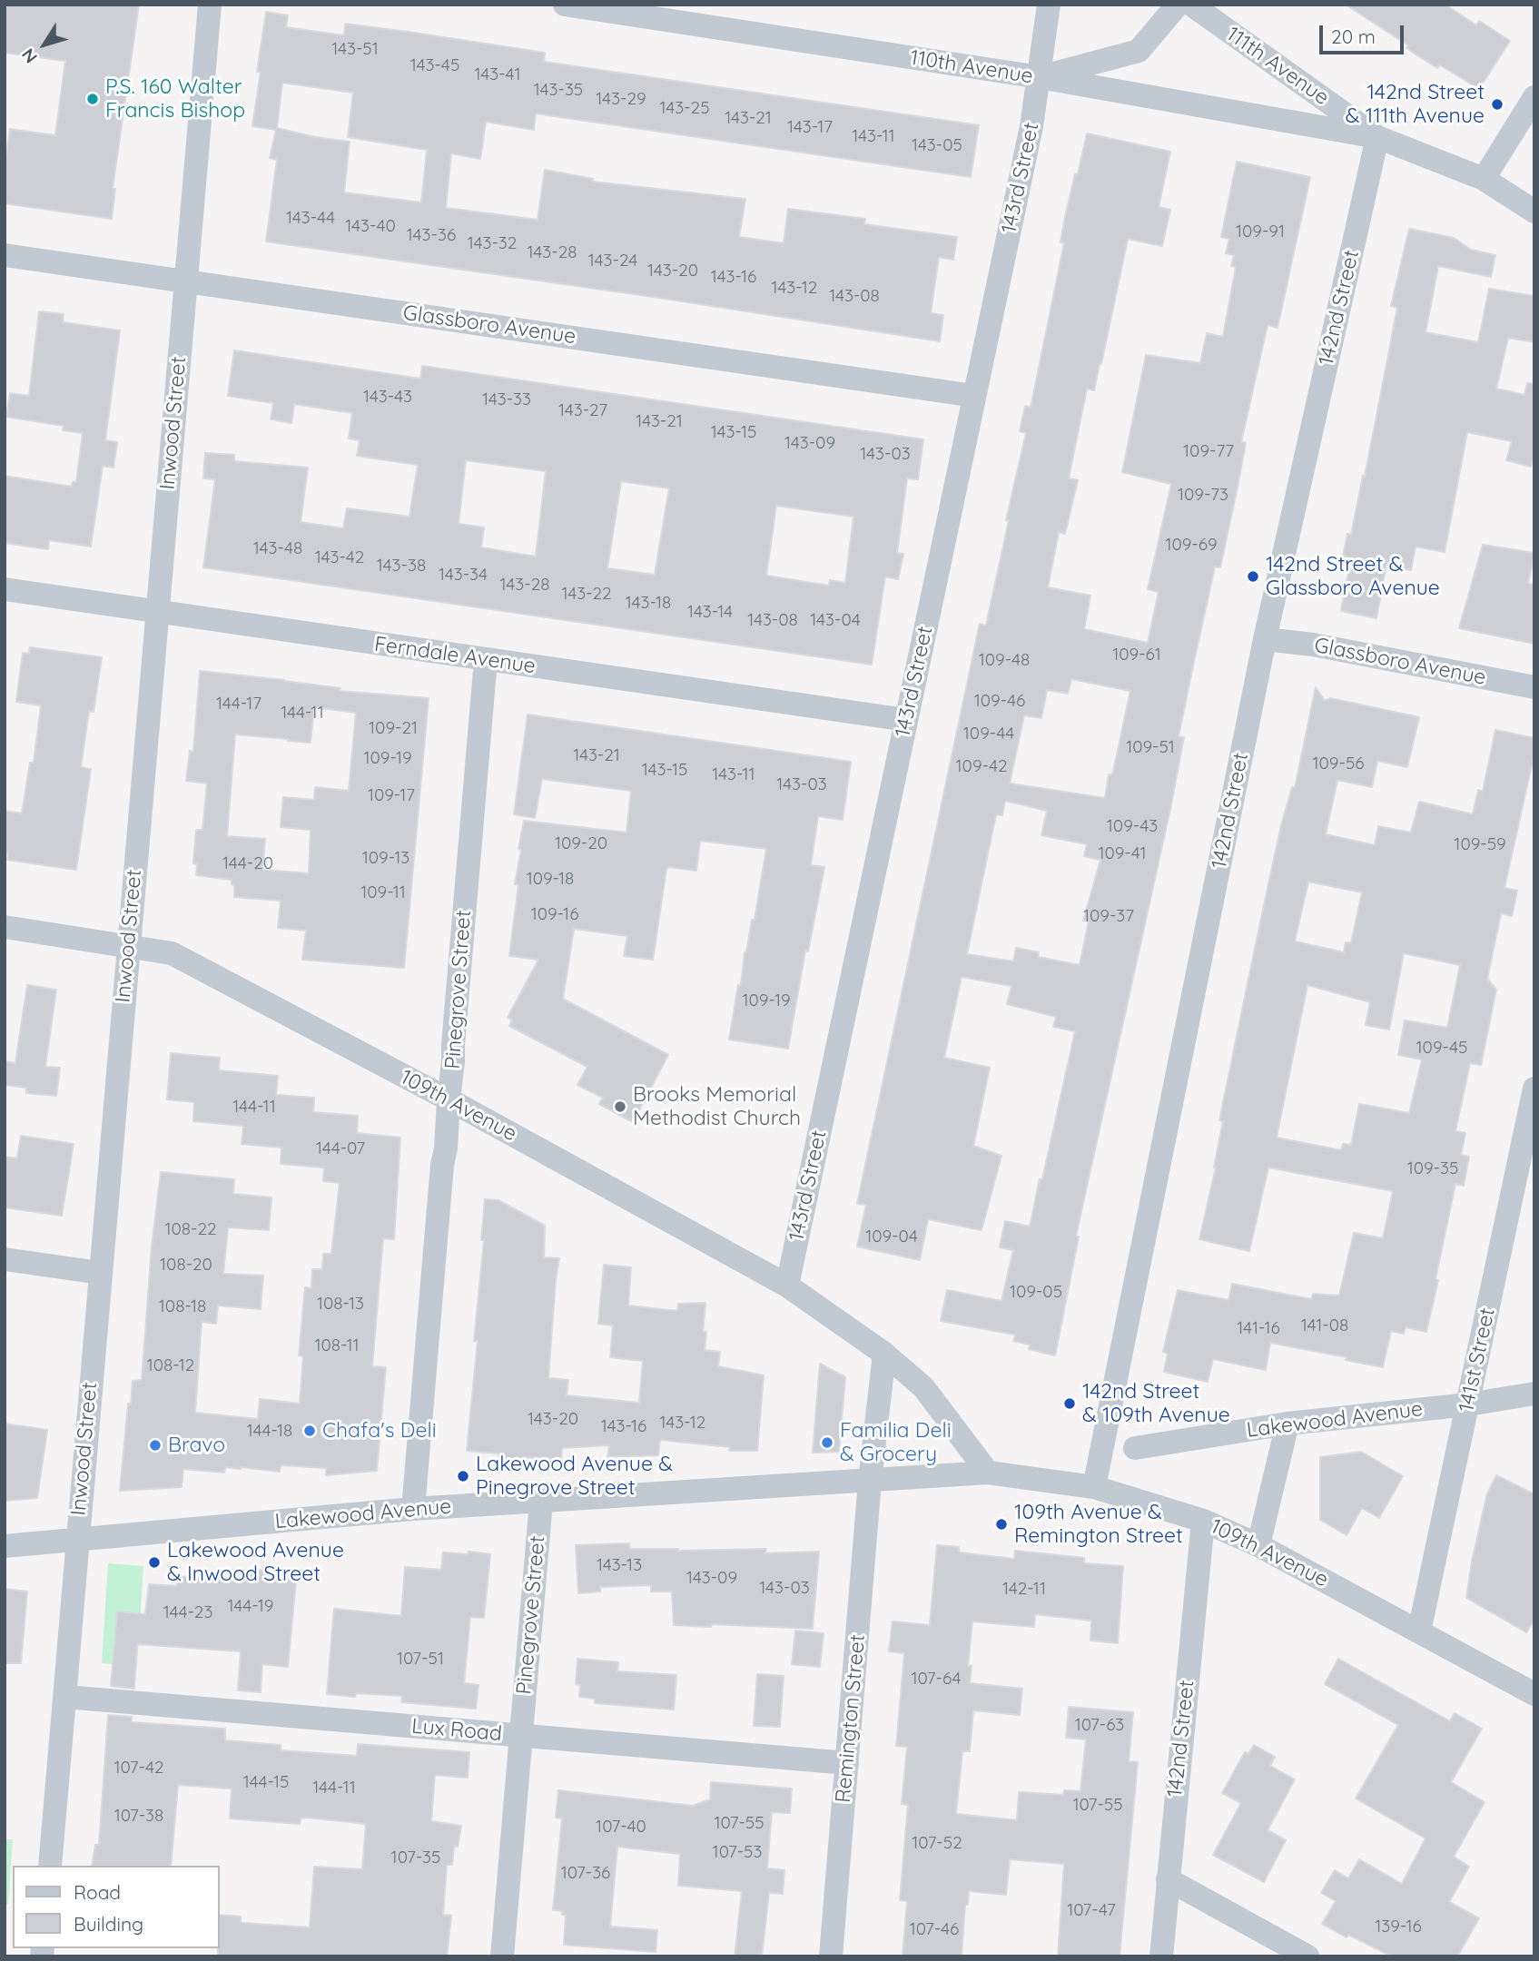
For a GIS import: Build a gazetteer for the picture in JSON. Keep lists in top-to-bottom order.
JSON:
{
  "streets": {
    "street": [
      "111th Avenue",
      "110th Avenue",
      "143rd Street",
      "142nd Street",
      "Glassboro Avenue",
      "Inwood Street",
      "Ferndale Avenue",
      "Pinegrove Street",
      "109th Avenue",
      "141st Street",
      "Lakewood Avenue",
      "Remington Street",
      "Lux Road"
    ]
  },
  "crossings": [
    ["111th Avenue", "110th Avenue"],
    ["111th Avenue", "142nd Street"],
    ["110th Avenue", "143rd Street"],
    ["110th Avenue", "142nd Street"],
    ["143rd Street", "Glassboro Avenue"],
    ["143rd Street", "Ferndale Avenue"],
    ["143rd Street", "109th Avenue"],
    ["142nd Street", "Glassboro Avenue"],
    ["142nd Street", "109th Avenue"],
    ["Glassboro Avenue", "Inwood Street"],
    ["Inwood Street", "Ferndale Avenue"],
    ["Inwood Street", "109th Avenue"],
    ["Inwood Street", "Lakewood Avenue"],
    ["Inwood Street", "Lux Road"],
    ["Ferndale Avenue", "Pinegrove Street"],
    ["Pinegrove Street", "109th Avenue"],
    ["Pinegrove Street", "Lakewood Avenue"],
    ["Pinegrove Street", "Lux Road"],
    ["109th Avenue", "141st Street"],
    ["109th Avenue", "Lakewood Avenue"],
    ["141st Street", "Lakewood Avenue"],
    ["Lakewood Avenue", "Remington Street"],
    ["Remington Street", "Lux Road"]
  ],
  "places": [
    "P.S. 160 Walter Francis Bishop",
    "142nd Street & 111th Avenue",
    "142nd Street & Glassboro Avenue",
    "Brooks Memorial Methodist Church",
    "142nd Street & 109th Avenue",
    "Chafa's Deli",
    "Familia Deli & Grocery",
    "Bravo",
    "Lakewood Avenue & Pinegrove Street",
    "109th Avenue & Remington Street",
    "Lakewood Avenue & Inwood Street"
  ],
  "house_numbers": [
    "143-51",
    "143-45",
    "143-41",
    "143-35",
    "143-29",
    "143-25",
    "143-21",
    "143-17",
    "143-11",
    "143-05",
    "143-44",
    "143-40",
    "109-91",
    "143-36",
    "143-32",
    "143-28",
    "143-24",
    "143-20",
    "143-16",
    "143-12",
    "143-08",
    "143-43",
    "143-33",
    "143-27",
    "143-21",
    "143-15",
    "143-09",
    "109-77",
    "143-03",
    "109-73",
    "109-69",
    "143-48",
    "143-42",
    "143-38",
    "143-34",
    "143-28",
    "143-22",
    "143-18",
    "143-14",
    "143-08",
    "143-04",
    "109-61",
    "109-48",
    "109-46",
    "144-17",
    "144-11",
    "109-21",
    "109-44",
    "109-51",
    "143-21",
    "109-19",
    "109-56",
    "109-42",
    "143-15",
    "143-11",
    "143-03",
    "109-17",
    "109-43",
    "109-20",
    "109-59",
    "109-41",
    "109-13",
    "144-20",
    "109-18",
    "109-11",
    "109-16",
    "109-37",
    "109-19",
    "109-45",
    "144-11",
    "144-07",
    "109-35",
    "108-22",
    "109-04",
    "108-20",
    "109-05",
    "108-13",
    "108-18",
    "141-08",
    "141-16",
    "108-11",
    "108-12",
    "143-20",
    "143-12",
    "143-16",
    "144-18",
    "143-13",
    "143-09",
    "143-03",
    "142-11",
    "144-19",
    "144-23",
    "107-51",
    "107-64",
    "107-63",
    "107-42",
    "144-15",
    "144-11",
    "107-55",
    "107-38",
    "107-55",
    "107-40",
    "107-52",
    "107-53",
    "107-35",
    "107-36",
    "107-47",
    "139-16",
    "107-46"
  ],
  "legend": ["Road", "Building"],
  "scale_bar": "20 m",
  "north": "bottom left"
}
